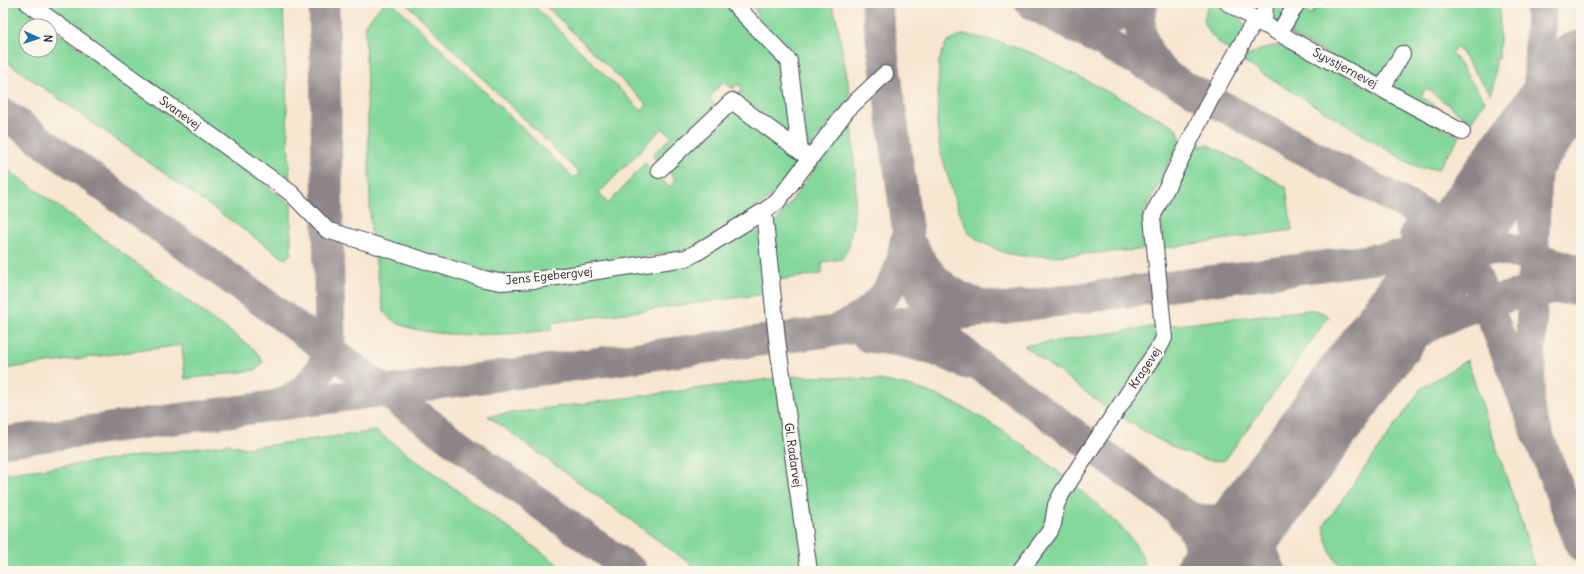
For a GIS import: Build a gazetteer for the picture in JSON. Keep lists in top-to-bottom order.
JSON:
{
  "streets": {
    "lane": [
      "Syvstjernevej",
      "Svanevej",
      "Jens Egebergvej",
      "Kragevej",
      "Gl. Radarvej"
    ]
  },
  "crossings": [
    ["Syvstjernevej", "Kragevej"],
    ["Svanevej", "Jens Egebergvej"],
    ["Jens Egebergvej", "Gl. Radarvej"]
  ],
  "north": "right"
}
